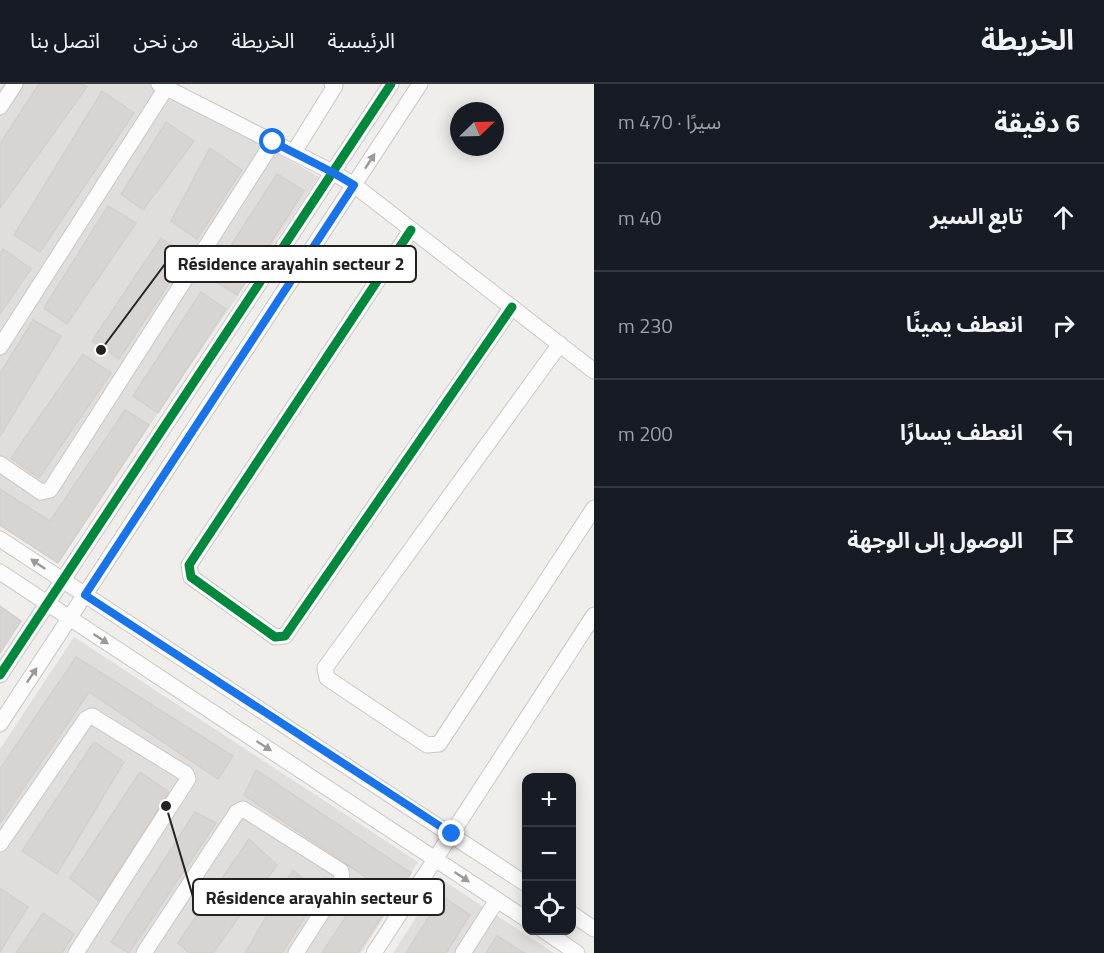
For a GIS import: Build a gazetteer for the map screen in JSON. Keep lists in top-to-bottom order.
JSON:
{
  "places": ["Résidence arayahin secteur 2", "Résidence arayahin secteur 6"],
  "north": "top right",
  "page": {
    "header": "الخريطة",
    "nav": [
      "الرئيسية",
      "الخريطة",
      "من نحن",
      "اتصل بنا"
    ],
    "heading": ["6 دقيقة", "سيرًا · 470 m"],
    "list": [
      ["تابع السير", "40 m"],
      ["انعطف يمينًا", "230 m"],
      ["انعطف يسارًا", "200 m"],
      "الوصول إلى الوجهة"
    ],
    "map_buttons": ["+", "−"]
  }
}
